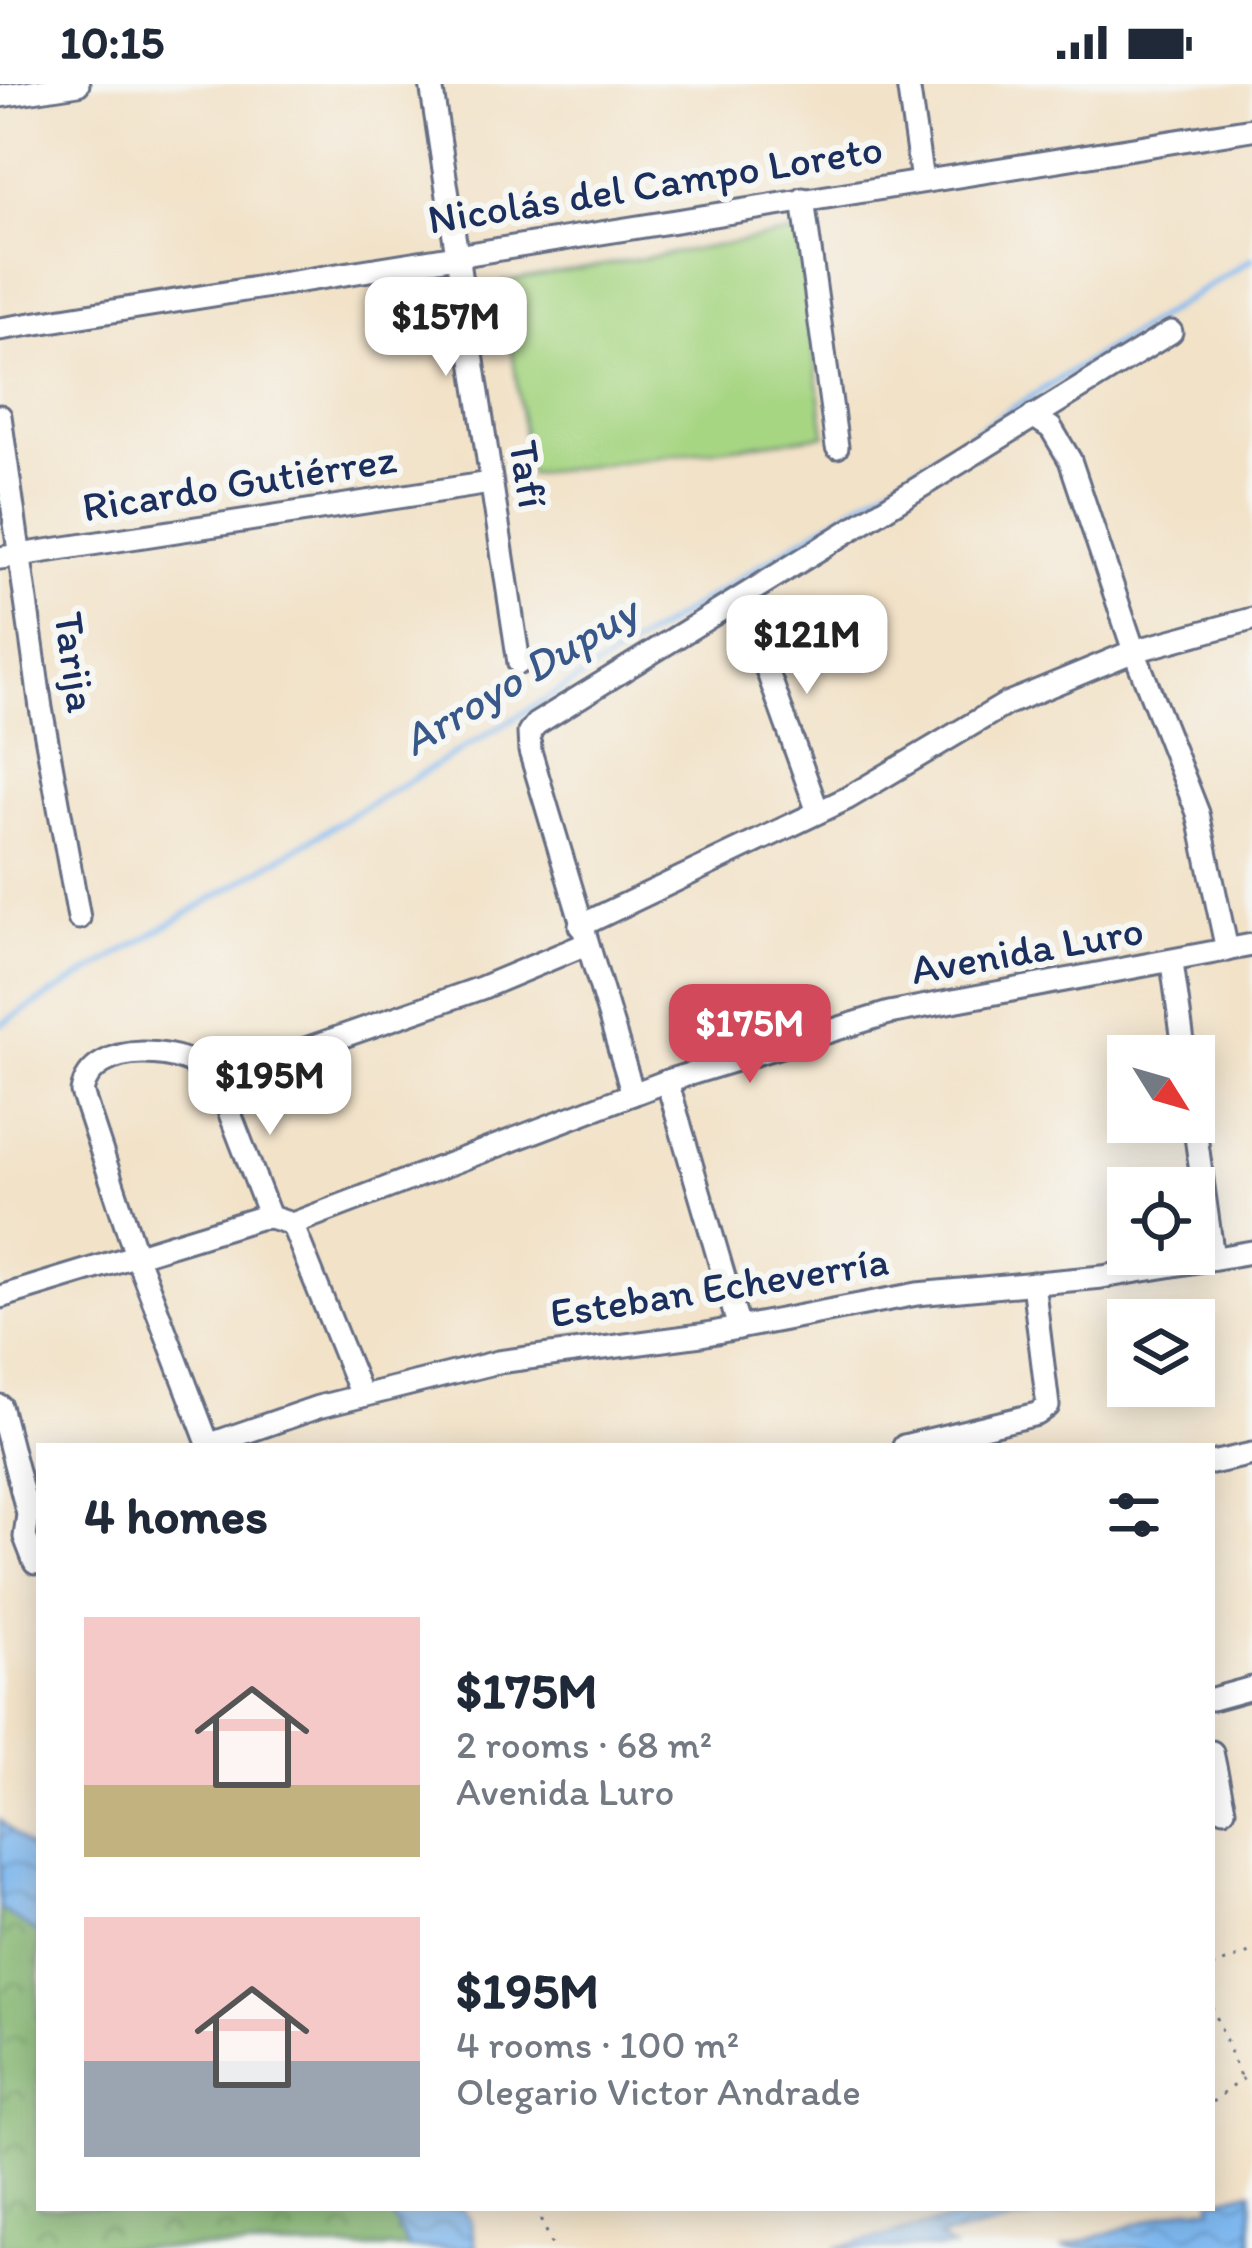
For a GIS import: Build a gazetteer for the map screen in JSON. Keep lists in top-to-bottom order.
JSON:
{
  "streets": {
    "street": [
      "Nicolás del Campo Loreto",
      "Tafí",
      "Ricardo Gutiérrez",
      "Tarija",
      "Avenida Luro",
      "Esteban Echeverría"
    ]
  },
  "crossings": [
    ["Nicolás del Campo Loreto", "Tafí"],
    ["Tafí", "Ricardo Gutiérrez"],
    ["Ricardo Gutiérrez", "Tarija"]
  ],
  "water": ["Arroyo Dupuy"],
  "north": "bottom right",
  "page": {
    "status": "10:15",
    "price": [
      "$157M",
      "$121M",
      "$175M",
      "$195M"
    ],
    "heading": "4 homes",
    "list": [
      {
        "name": "$175M",
        "note": "2 rooms · 68 m² · Avenida Luro"
      },
      {
        "name": "$195M",
        "note": "4 rooms · 100 m² · Olegario Victor Andrade"
      }
    ]
  }
}
